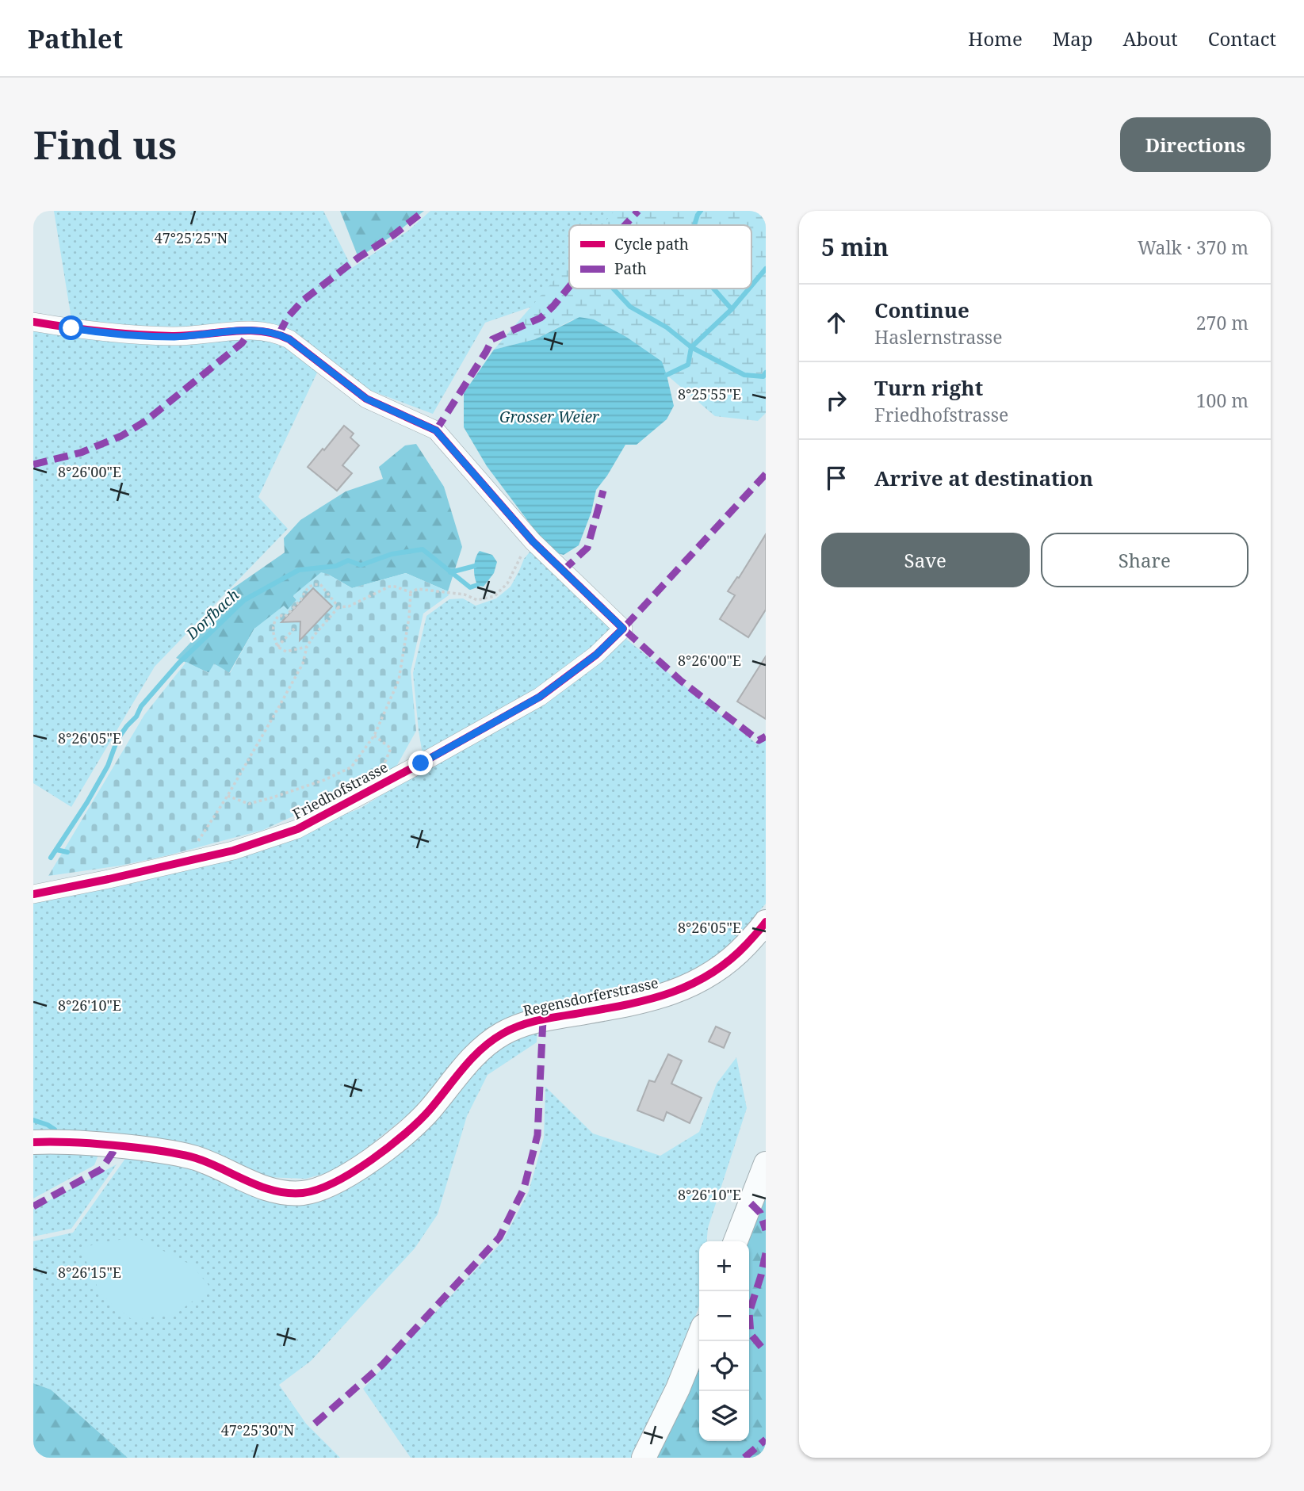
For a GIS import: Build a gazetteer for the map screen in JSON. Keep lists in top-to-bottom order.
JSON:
{
  "streets": {
    "street": ["Friedhofstrasse", "Regensdorferstrasse"]
  },
  "water": ["Grosser Weier", "Dorfbach"],
  "legend": ["Cycle path", "Path"],
  "page": {
    "header": "Pathlet",
    "nav": [
      "Home",
      "Map",
      "About",
      "Contact"
    ],
    "buttons": [
      "Directions",
      ["Save", "Share"]
    ],
    "title": "Find us",
    "heading": ["5 min", "Walk · 370 m"],
    "list": [
      ["Continue", "Haslernstrasse", "270 m"],
      ["Turn right", "Friedhofstrasse", "100 m"],
      "Arrive at destination"
    ],
    "map_buttons": ["+", "−"]
  },
  "coordinates": [
    "47°25'25\"N",
    "8°25'55\"E",
    "8°26'00\"E",
    "8°26'05\"E",
    "8°26'10\"E",
    "8°26'15\"E",
    "47°25'30\"N"
  ]
}
